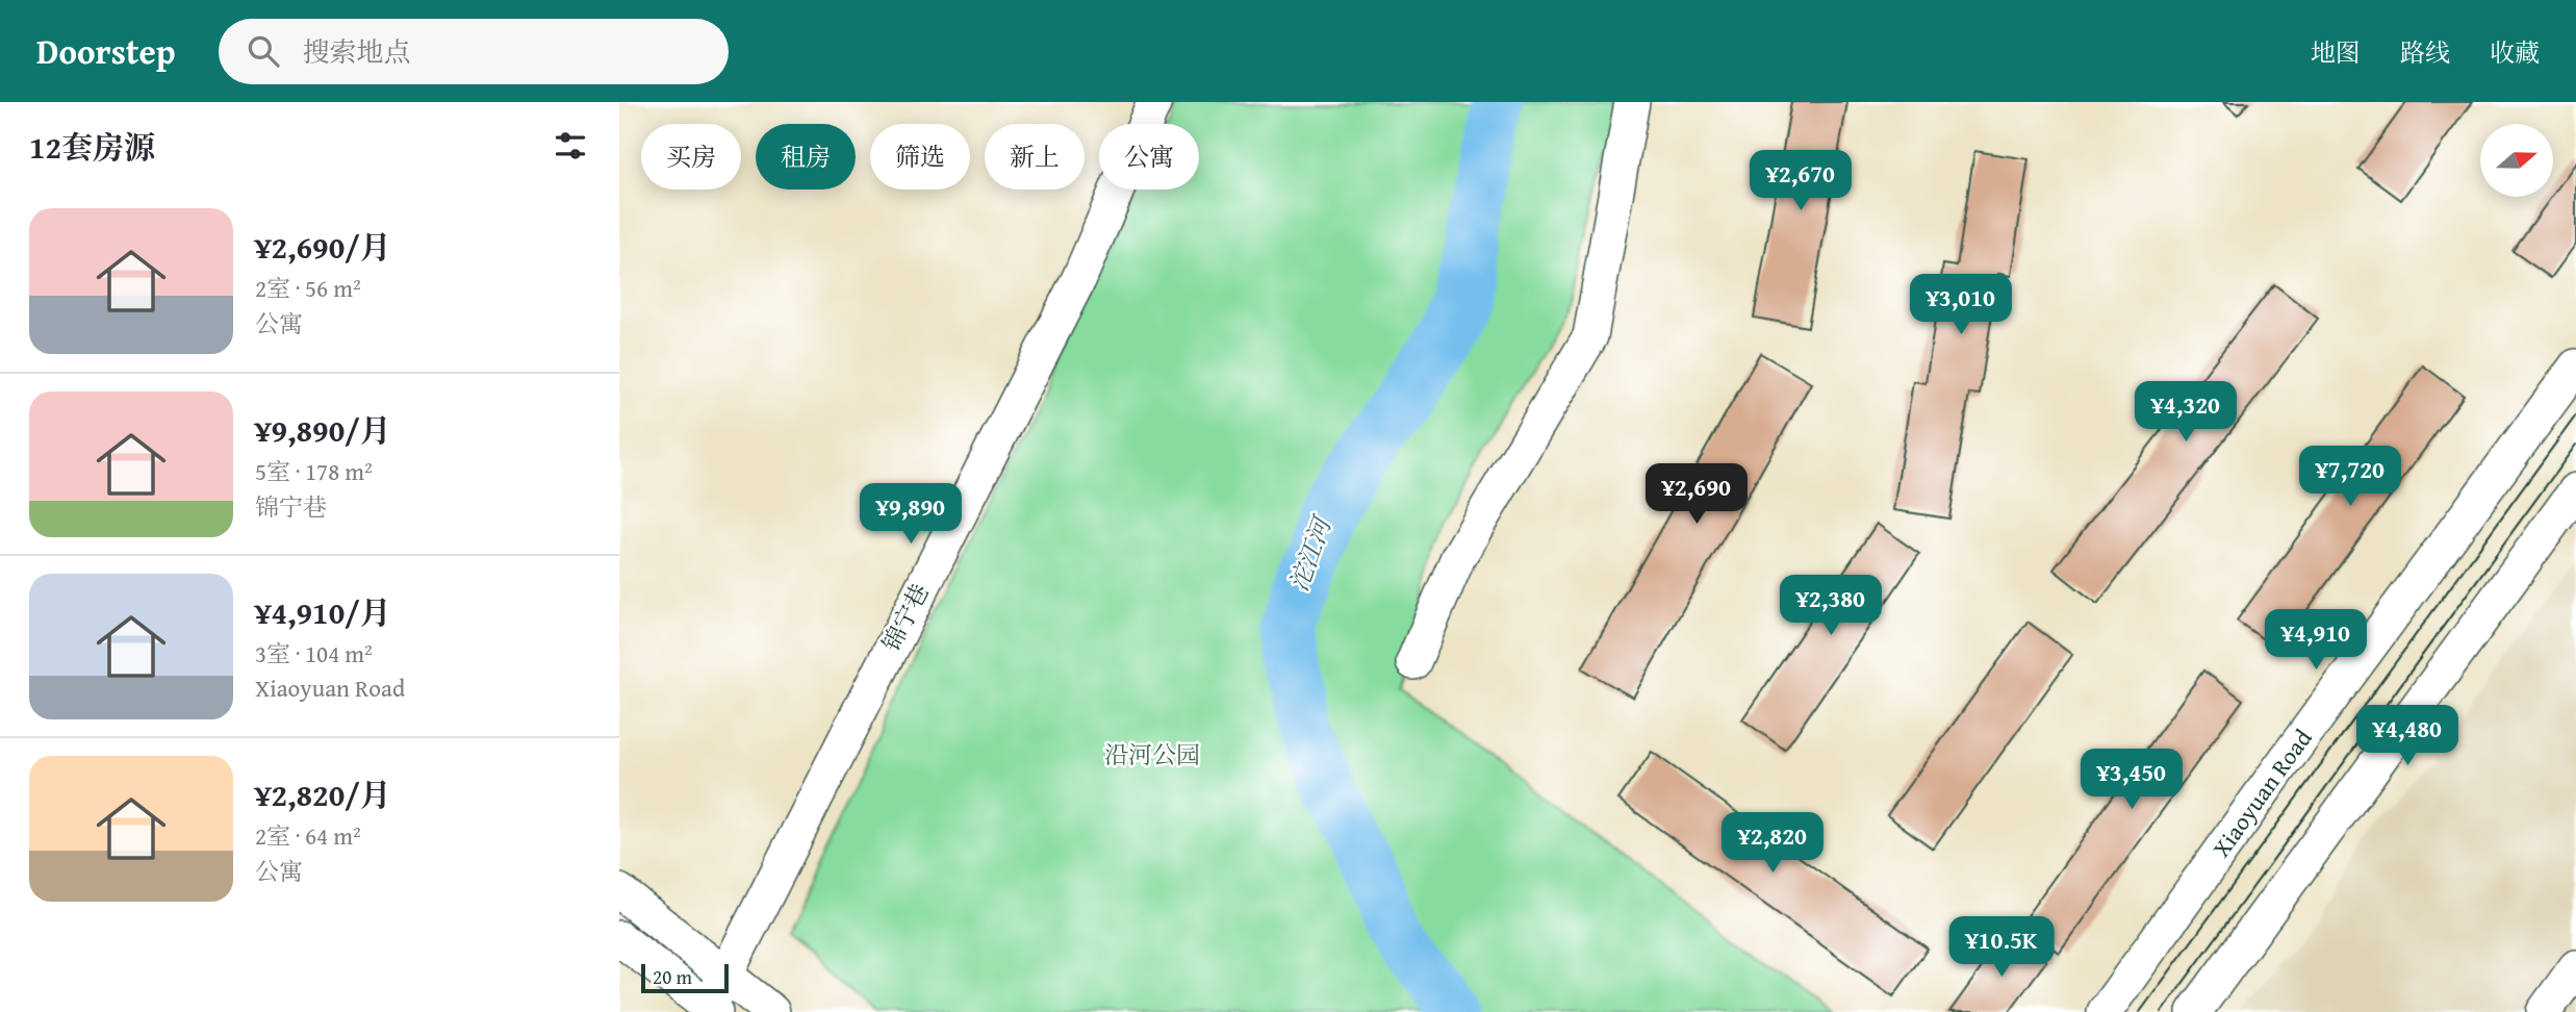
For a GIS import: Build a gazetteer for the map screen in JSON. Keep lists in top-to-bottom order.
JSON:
{
  "streets": {
    "street": ["锦宁巷", "Xiaoyuan Road"]
  },
  "water": ["沱江河"],
  "parks": ["沿河公园"],
  "scale_bar": "20 m",
  "north": "right",
  "page": {
    "header": "Doorstep",
    "search": "搜索地点",
    "nav": ["地图", "路线", "收藏"],
    "heading": "12套房源",
    "chip": [
      "买房",
      "租房",
      "筛选",
      "新上",
      "公寓"
    ],
    "price": [
      "¥2,670",
      "¥3,010",
      "¥4,320",
      "¥7,720",
      "¥2,690",
      "¥9,890",
      "¥2,380",
      "¥4,910",
      "¥4,480",
      "¥3,450",
      "¥2,820",
      "¥10.5K"
    ],
    "list": [
      {
        "name": "¥2,690/月",
        "note": "2室 · 56 m² · 公寓"
      },
      {
        "name": "¥9,890/月",
        "note": "5室 · 178 m² · 锦宁巷"
      },
      {
        "name": "¥4,910/月",
        "note": "3室 · 104 m² · Xiaoyuan Road"
      },
      {
        "name": "¥2,820/月",
        "note": "2室 · 64 m² · 公寓"
      }
    ],
    "scale": "20 m"
  }
}
